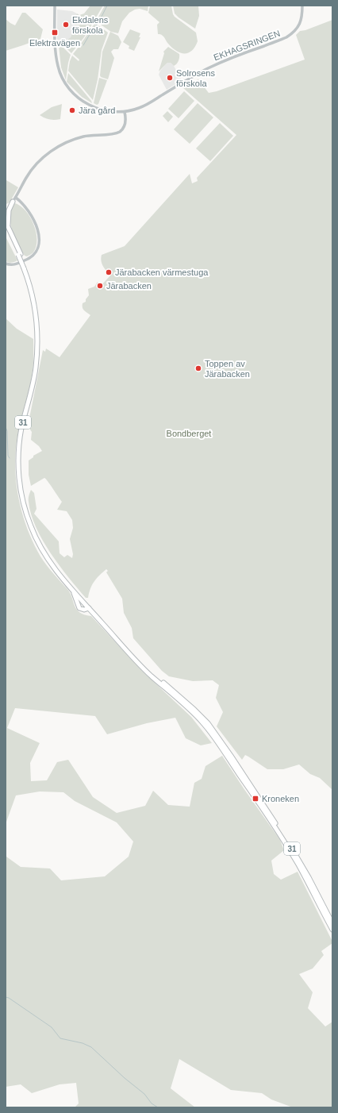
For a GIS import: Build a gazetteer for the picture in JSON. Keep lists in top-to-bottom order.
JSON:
{
  "streets": {
    "highway": ["31"],
    "street": ["EKHAGSRINGEN"]
  },
  "parks": ["Bondberget"],
  "places": {
    "other": [
      "Ekdalens förskola",
      "Solrosens förskola",
      "Jära gård",
      "Järabacken värmestuga",
      "Järabacken",
      "Toppen av Järabacken"
    ],
    "transit": ["Elektravägen", "Kroneken"]
  }
}
